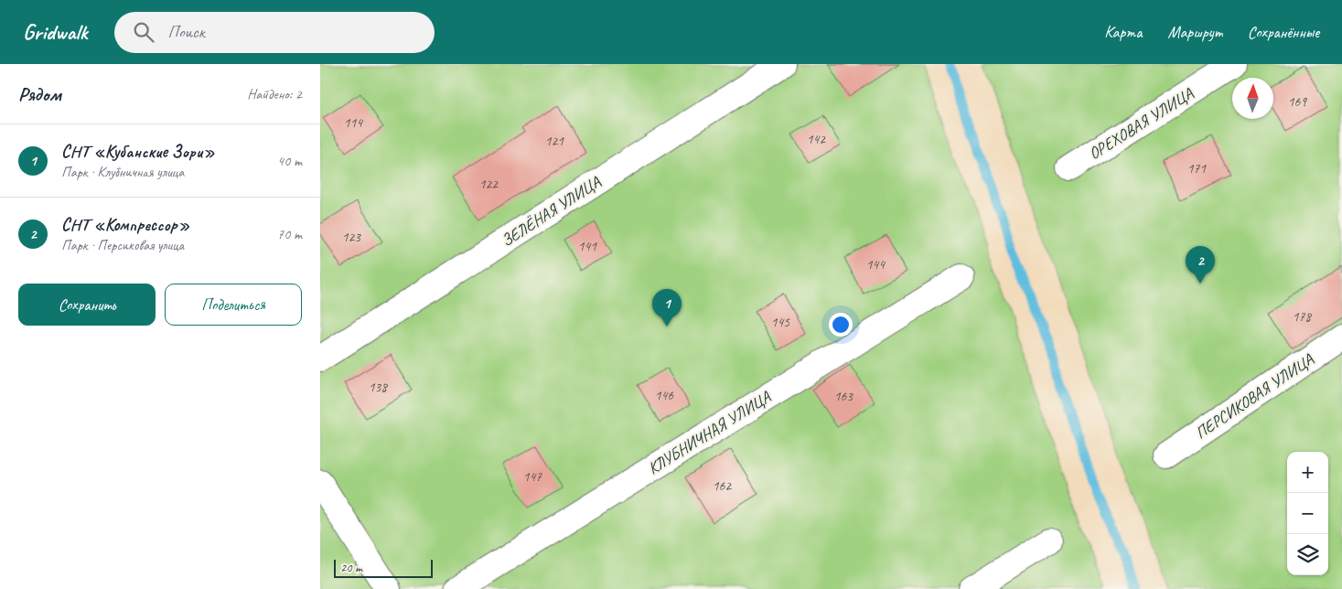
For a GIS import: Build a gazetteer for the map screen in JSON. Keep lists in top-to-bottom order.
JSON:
{
  "streets": {
    "street": [
      "ОРЕХОВАЯ УЛИЦА",
      "ЗЕЛЁНАЯ УЛИЦА",
      "ПЕРСИКОВАЯ УЛИЦА",
      "КЛУБНИЧНАЯ УЛИЦА"
    ]
  },
  "house_numbers": [
    "169",
    "114",
    "142",
    "121",
    "171",
    "122",
    "123",
    "141",
    "144",
    "178",
    "145",
    "138",
    "146",
    "163",
    "147",
    "162"
  ],
  "scale_bar": "20 m",
  "north": "top",
  "page": {
    "header": "Gridwalk",
    "search": "Поиск",
    "nav": ["Карта", "Маршрут", "Сохранённые"],
    "heading": ["Рядом", "Найдено: 2"],
    "list": [
      {
        "mark": "1",
        "name": "СНТ «Кубанские Зори»",
        "note": "Парк · Клубничная улица",
        "value": "40 m"
      },
      {
        "mark": "2",
        "name": "СНТ «Компрессор»",
        "note": "Парк · Персиковая улица",
        "value": "70 m"
      }
    ],
    "pins": ["2", "1"],
    "buttons": ["Сохранить", "Поделиться"],
    "map_buttons": ["+", "−"],
    "scale": "20 m"
  }
}
